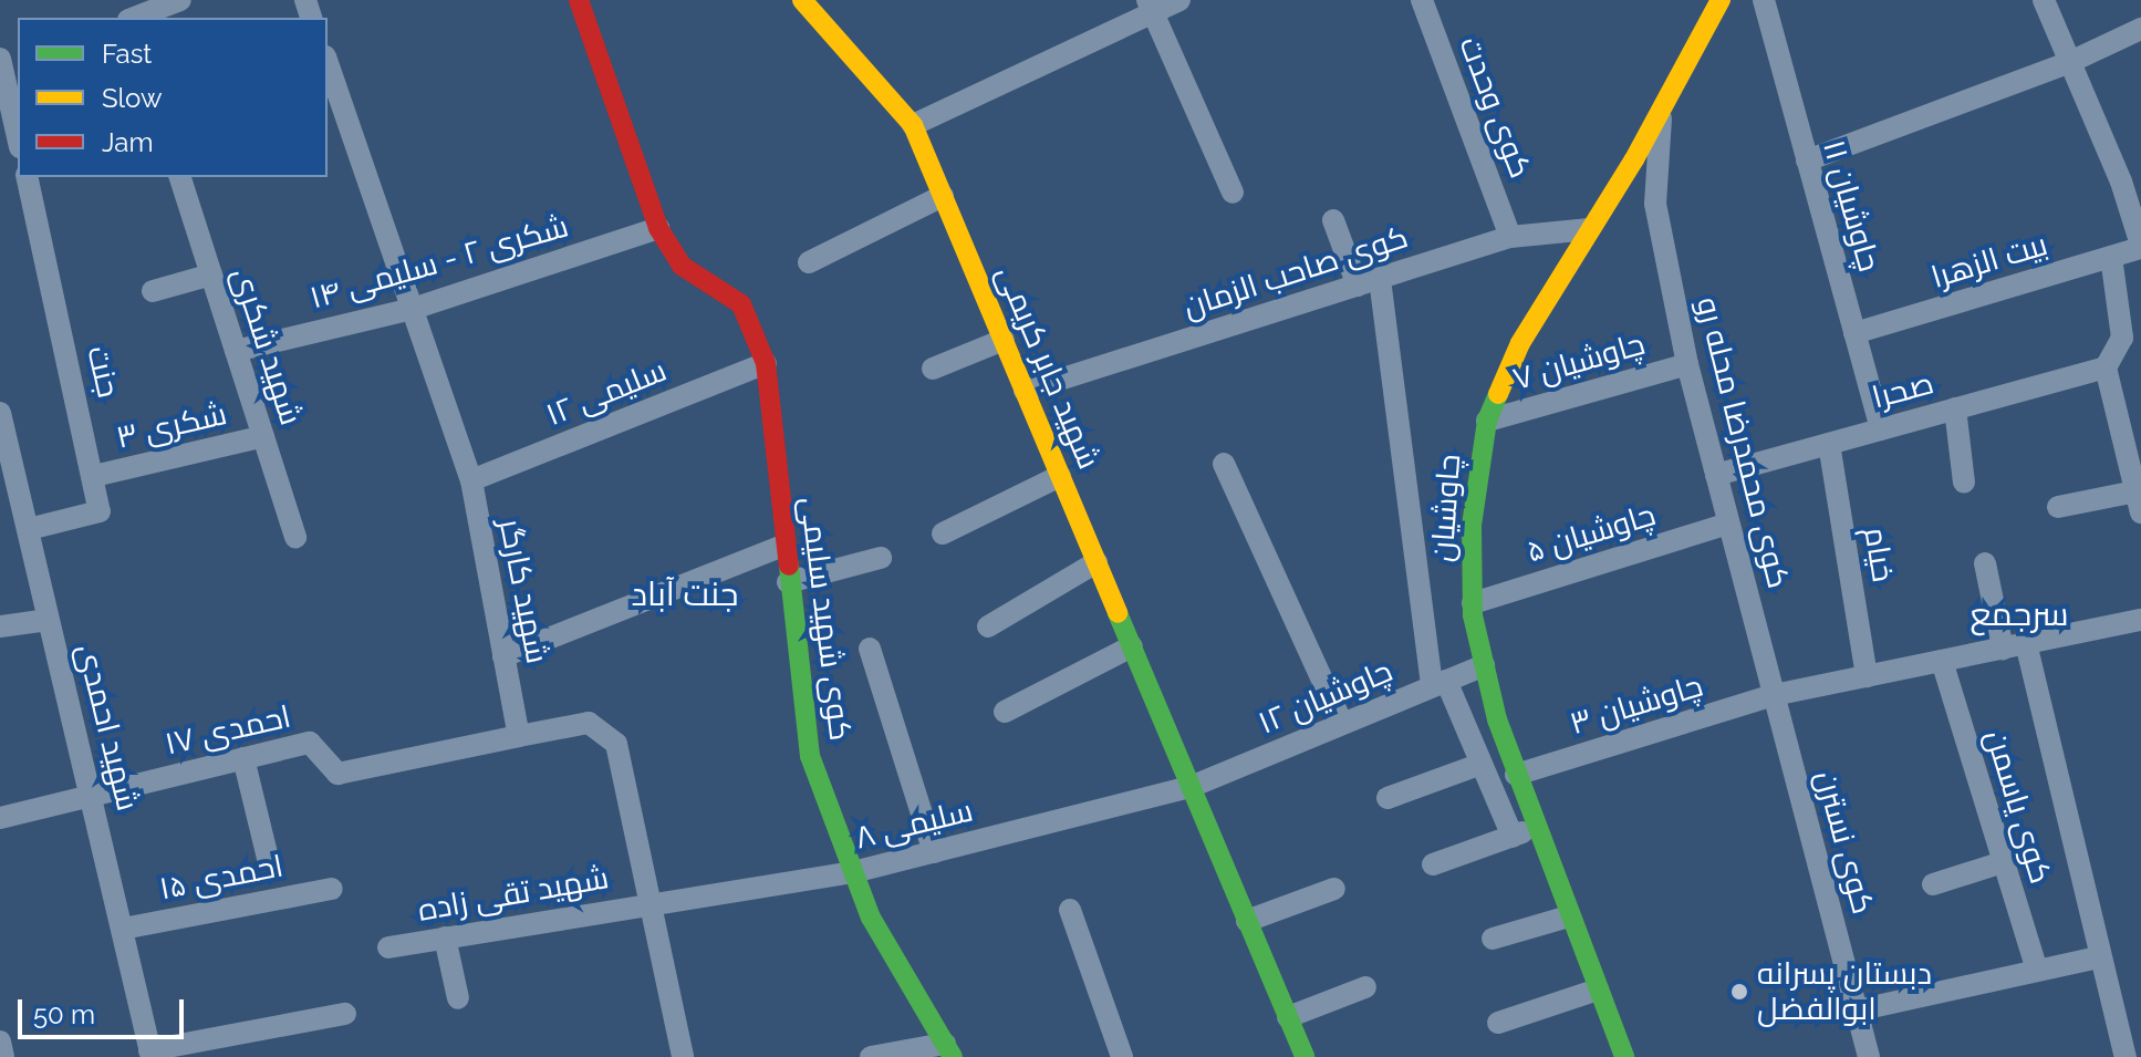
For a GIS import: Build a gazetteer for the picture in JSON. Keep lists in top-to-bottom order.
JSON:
{
  "streets": {
    "street": [
      "کوی وحدت",
      "چاوشیان ۱۱",
      "بیت الزهرا",
      "شکری ۲ - سلیمی ۱۴",
      "کوی صاحب الزمان",
      "شهید شکری",
      "چاوشیان ۷",
      "شهید جابر کریمی",
      "جنت",
      "صحرا",
      "سلیمی ۱۲",
      "شکری ۳",
      "کوی محمدرضا محله رو",
      "چاوشیان",
      "چاوشیان ۵",
      "خیام",
      "شهید کارگر",
      "کوی شهید سلیمی",
      "چاوشیان ۱۲",
      "چاوشیان ۳",
      "شهید احمدی",
      "احمدی ۱۷",
      "کوی یاسمن",
      "سلیمی ۸",
      "کوی نسترن",
      "احمدی ۱۵",
      "شهید تقی زاده"
    ]
  },
  "crossings": [
    ["کوی وحدت", "کوی صاحب الزمان"],
    ["چاوشیان ۱۱", "بیت الزهرا"],
    ["چاوشیان ۱۱", "صحرا"],
    ["شکری ۲ - سلیمی ۱۴", "شهید شکری"],
    ["شکری ۲ - سلیمی ۱۴", "شهید کارگر"],
    ["شکری ۲ - سلیمی ۱۴", "کوی شهید سلیمی"],
    ["کوی صاحب الزمان", "شهید جابر کریمی"],
    ["کوی صاحب الزمان", "چاوشیان"],
    ["شهید شکری", "شکری ۳"],
    ["چاوشیان ۷", "کوی محمدرضا محله رو"],
    ["چاوشیان ۷", "چاوشیان"],
    ["شهید جابر کریمی", "چاوشیان ۱۲"],
    ["شهید جابر کریمی", "سلیمی ۸"],
    ["جنت", "شکری ۳"],
    ["جنت", "شهید احمدی"],
    ["صحرا", "کوی محمدرضا محله رو"],
    ["صحرا", "خیام"],
    ["سلیمی ۱۲", "شهید کارگر"],
    ["سلیمی ۱۲", "کوی شهید سلیمی"],
    ["کوی محمدرضا محله رو", "چاوشیان"],
    ["کوی محمدرضا محله رو", "چاوشیان ۵"],
    ["کوی محمدرضا محله رو", "چاوشیان ۳"],
    ["کوی محمدرضا محله رو", "کوی نسترن"],
    ["چاوشیان", "چاوشیان ۵"],
    ["چاوشیان", "چاوشیان ۱۲"],
    ["چاوشیان", "چاوشیان ۳"],
    ["خیام", "چاوشیان ۳"],
    ["شهید کارگر", "احمدی ۱۷"],
    ["کوی شهید سلیمی", "سلیمی ۸"],
    ["چاوشیان ۱۲", "سلیمی ۸"],
    ["چاوشیان ۳", "کوی یاسمن"],
    ["چاوشیان ۳", "کوی نسترن"],
    ["شهید احمدی", "احمدی ۱۷"],
    ["شهید احمدی", "احمدی ۱۵"],
    ["سلیمی ۸", "شهید تقی زاده"]
  ],
  "districts": ["جنت آباد", "سرجمع"],
  "places": ["دبستان پسرانه ابوالفضل"],
  "legend": ["Fast", "Slow", "Jam"],
  "scale_bar": "50 m"
}
